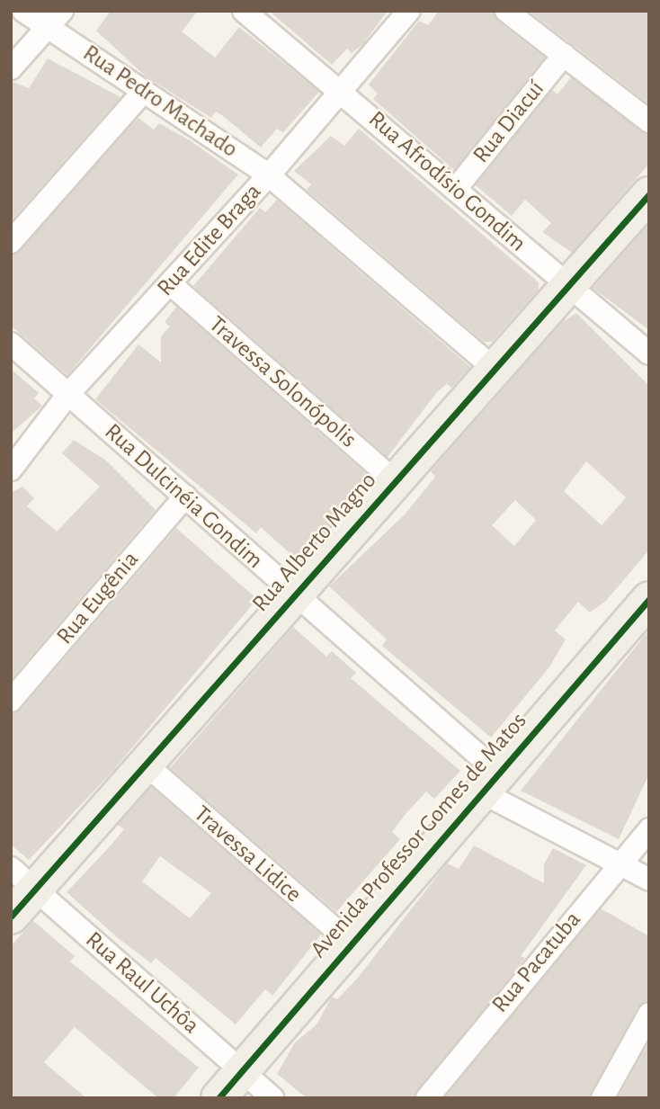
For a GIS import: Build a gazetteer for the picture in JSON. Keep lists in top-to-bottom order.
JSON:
{
  "streets": {
    "main road": ["Rua Alberto Magno", "Avenida Professor Gomes de Matos"],
    "street": [
      "Rua Pedro Machado",
      "Rua Diacuí",
      "Rua Afrodísio Gondim",
      "Rua Edite Braga",
      "Travessa Solonópolis",
      "Rua Dulcinéia Gondim",
      "Rua Eugênia",
      "Travessa Lidice",
      "Rua Pacatuba",
      "Rua Raul Uchôa"
    ]
  },
  "crossings": [
    ["Rua Pedro Machado", "Rua Edite Braga"],
    ["Rua Pedro Machado", "Rua Alberto Magno"],
    ["Rua Diacuí", "Rua Afrodísio Gondim"],
    ["Rua Afrodísio Gondim", "Rua Edite Braga"],
    ["Rua Afrodísio Gondim", "Rua Alberto Magno"],
    ["Rua Edite Braga", "Travessa Solonópolis"],
    ["Rua Edite Braga", "Rua Dulcinéia Gondim"],
    ["Travessa Solonópolis", "Rua Alberto Magno"],
    ["Rua Dulcinéia Gondim", "Rua Alberto Magno"],
    ["Rua Dulcinéia Gondim", "Rua Eugênia"],
    ["Rua Dulcinéia Gondim", "Avenida Professor Gomes de Matos"],
    ["Rua Dulcinéia Gondim", "Rua Pacatuba"],
    ["Rua Alberto Magno", "Travessa Lidice"],
    ["Rua Alberto Magno", "Rua Raul Uchôa"],
    ["Avenida Professor Gomes de Matos", "Travessa Lidice"],
    ["Avenida Professor Gomes de Matos", "Rua Raul Uchôa"]
  ]
}
